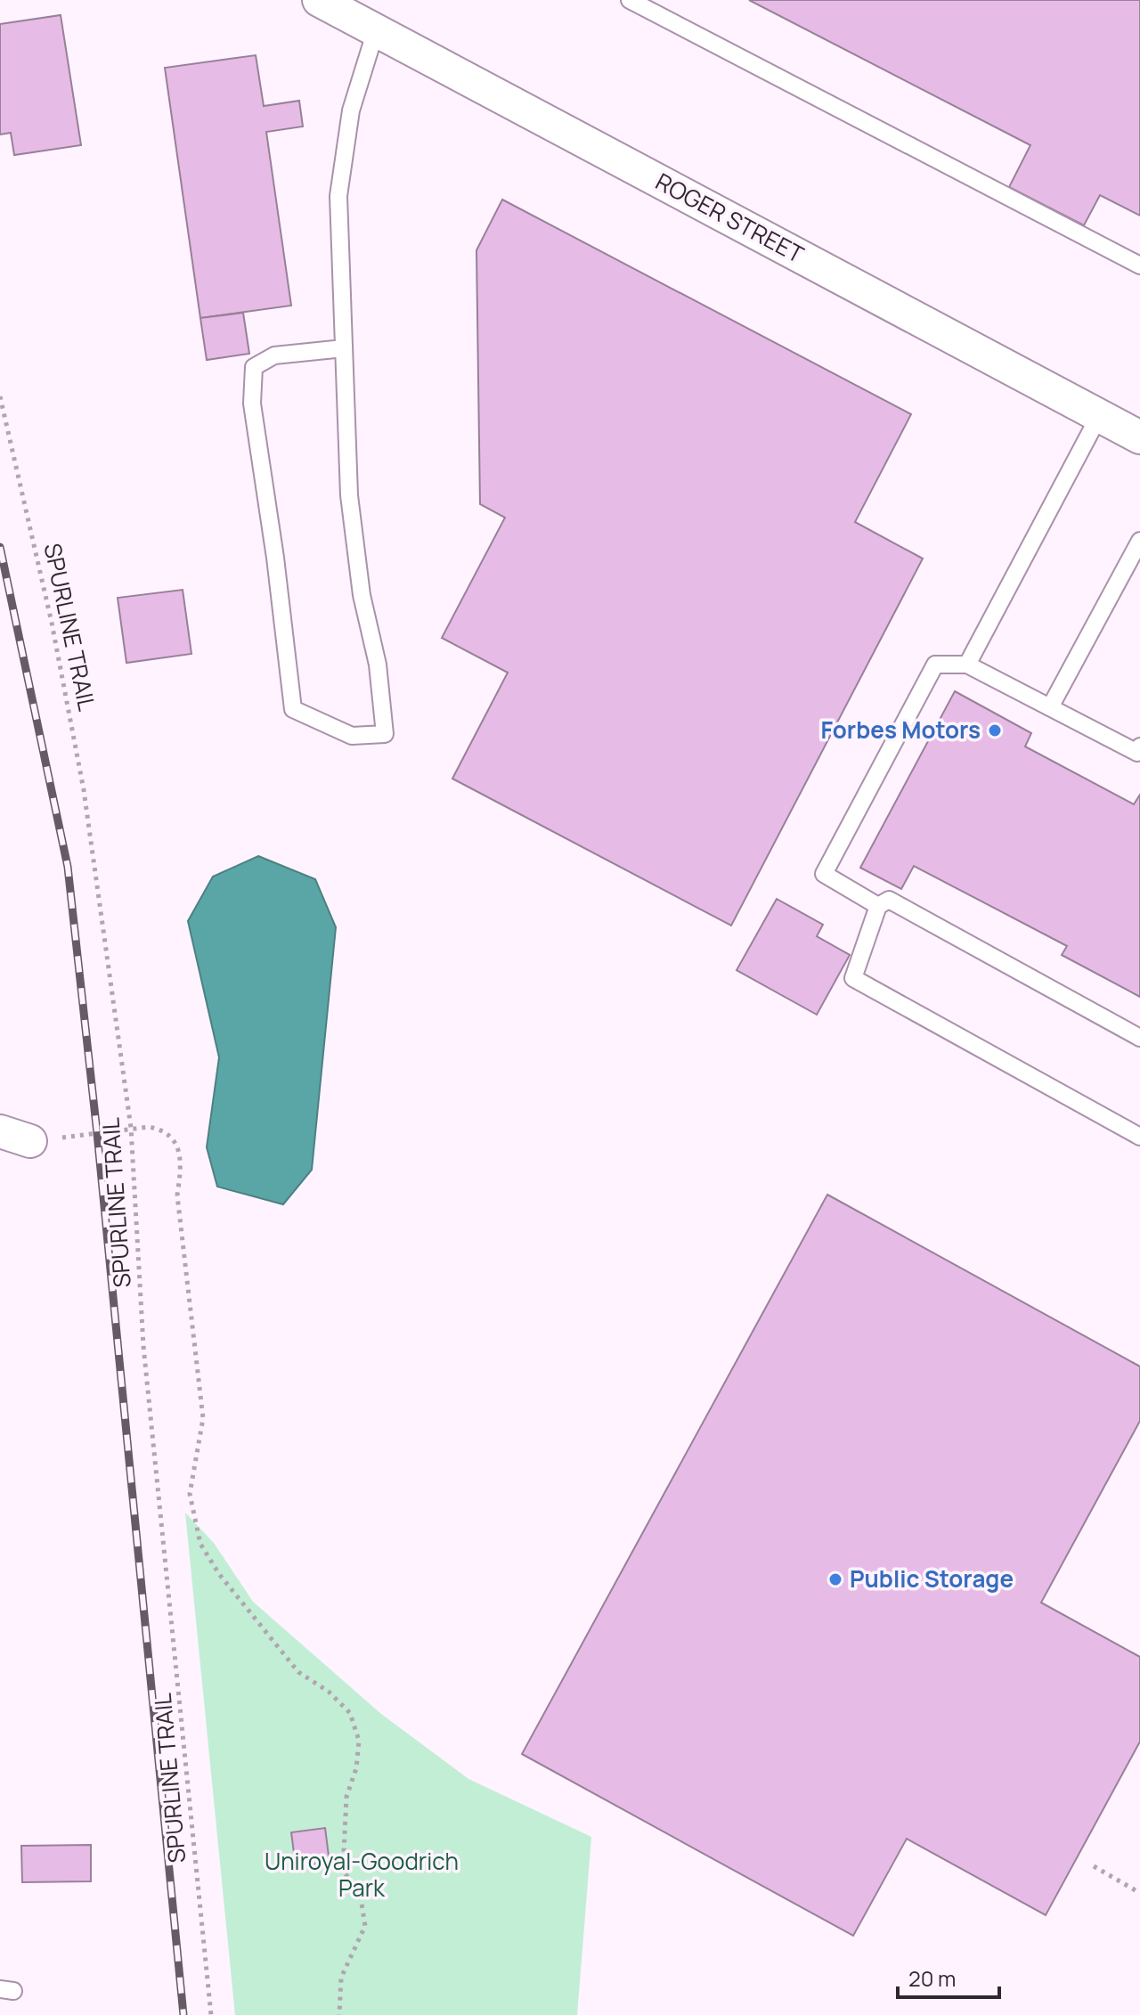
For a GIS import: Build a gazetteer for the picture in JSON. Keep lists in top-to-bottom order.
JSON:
{
  "streets": {
    "street": ["ROGER STREET"],
    "path": ["SPURLINE TRAIL"]
  },
  "parks": ["Uniroyal-Goodrich Park"],
  "places": ["Forbes Motors", "Public Storage"],
  "scale_bar": "20 m"
}
